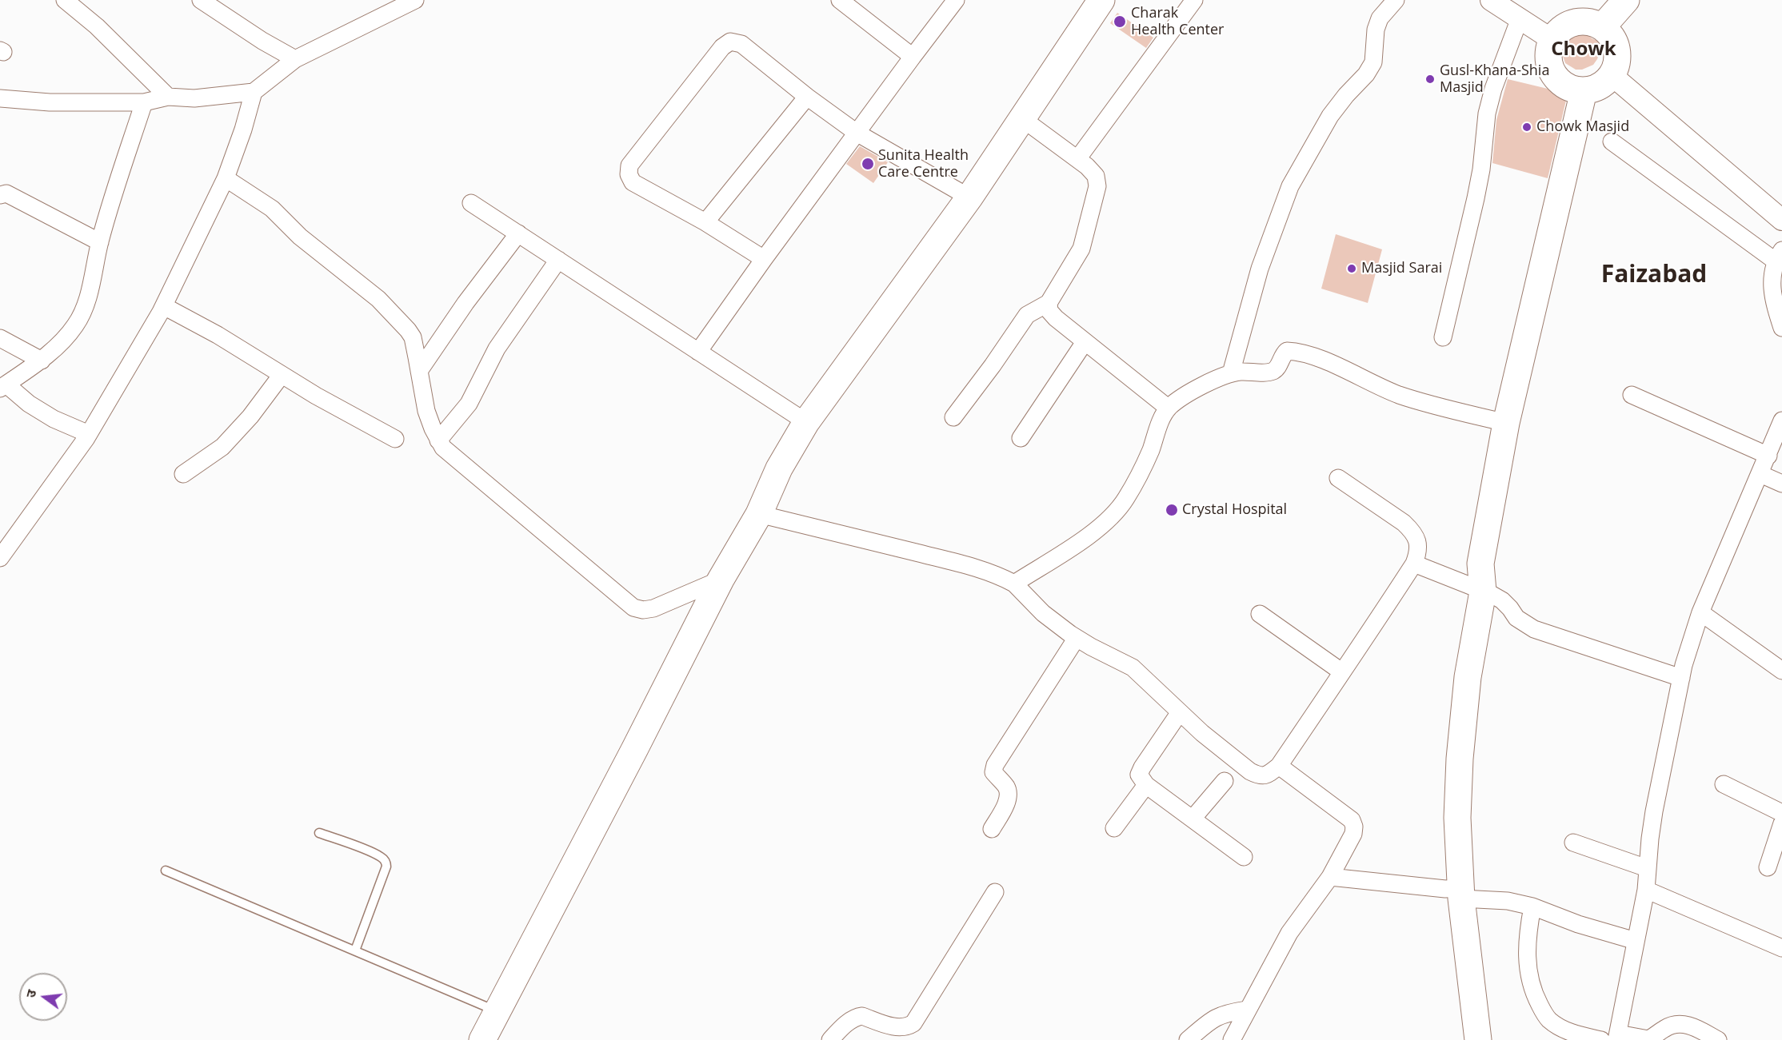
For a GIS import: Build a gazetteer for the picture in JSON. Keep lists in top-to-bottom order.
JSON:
{
  "districts": ["Chowk", "Faizabad"],
  "places": [
    "Charak Health Center",
    "Gusl-Khana-Shia Masjid",
    "Chowk Masjid",
    "Sunita Health Care Centre",
    "Masjid Sarai",
    "Crystal Hospital"
  ],
  "north": "left"
}
